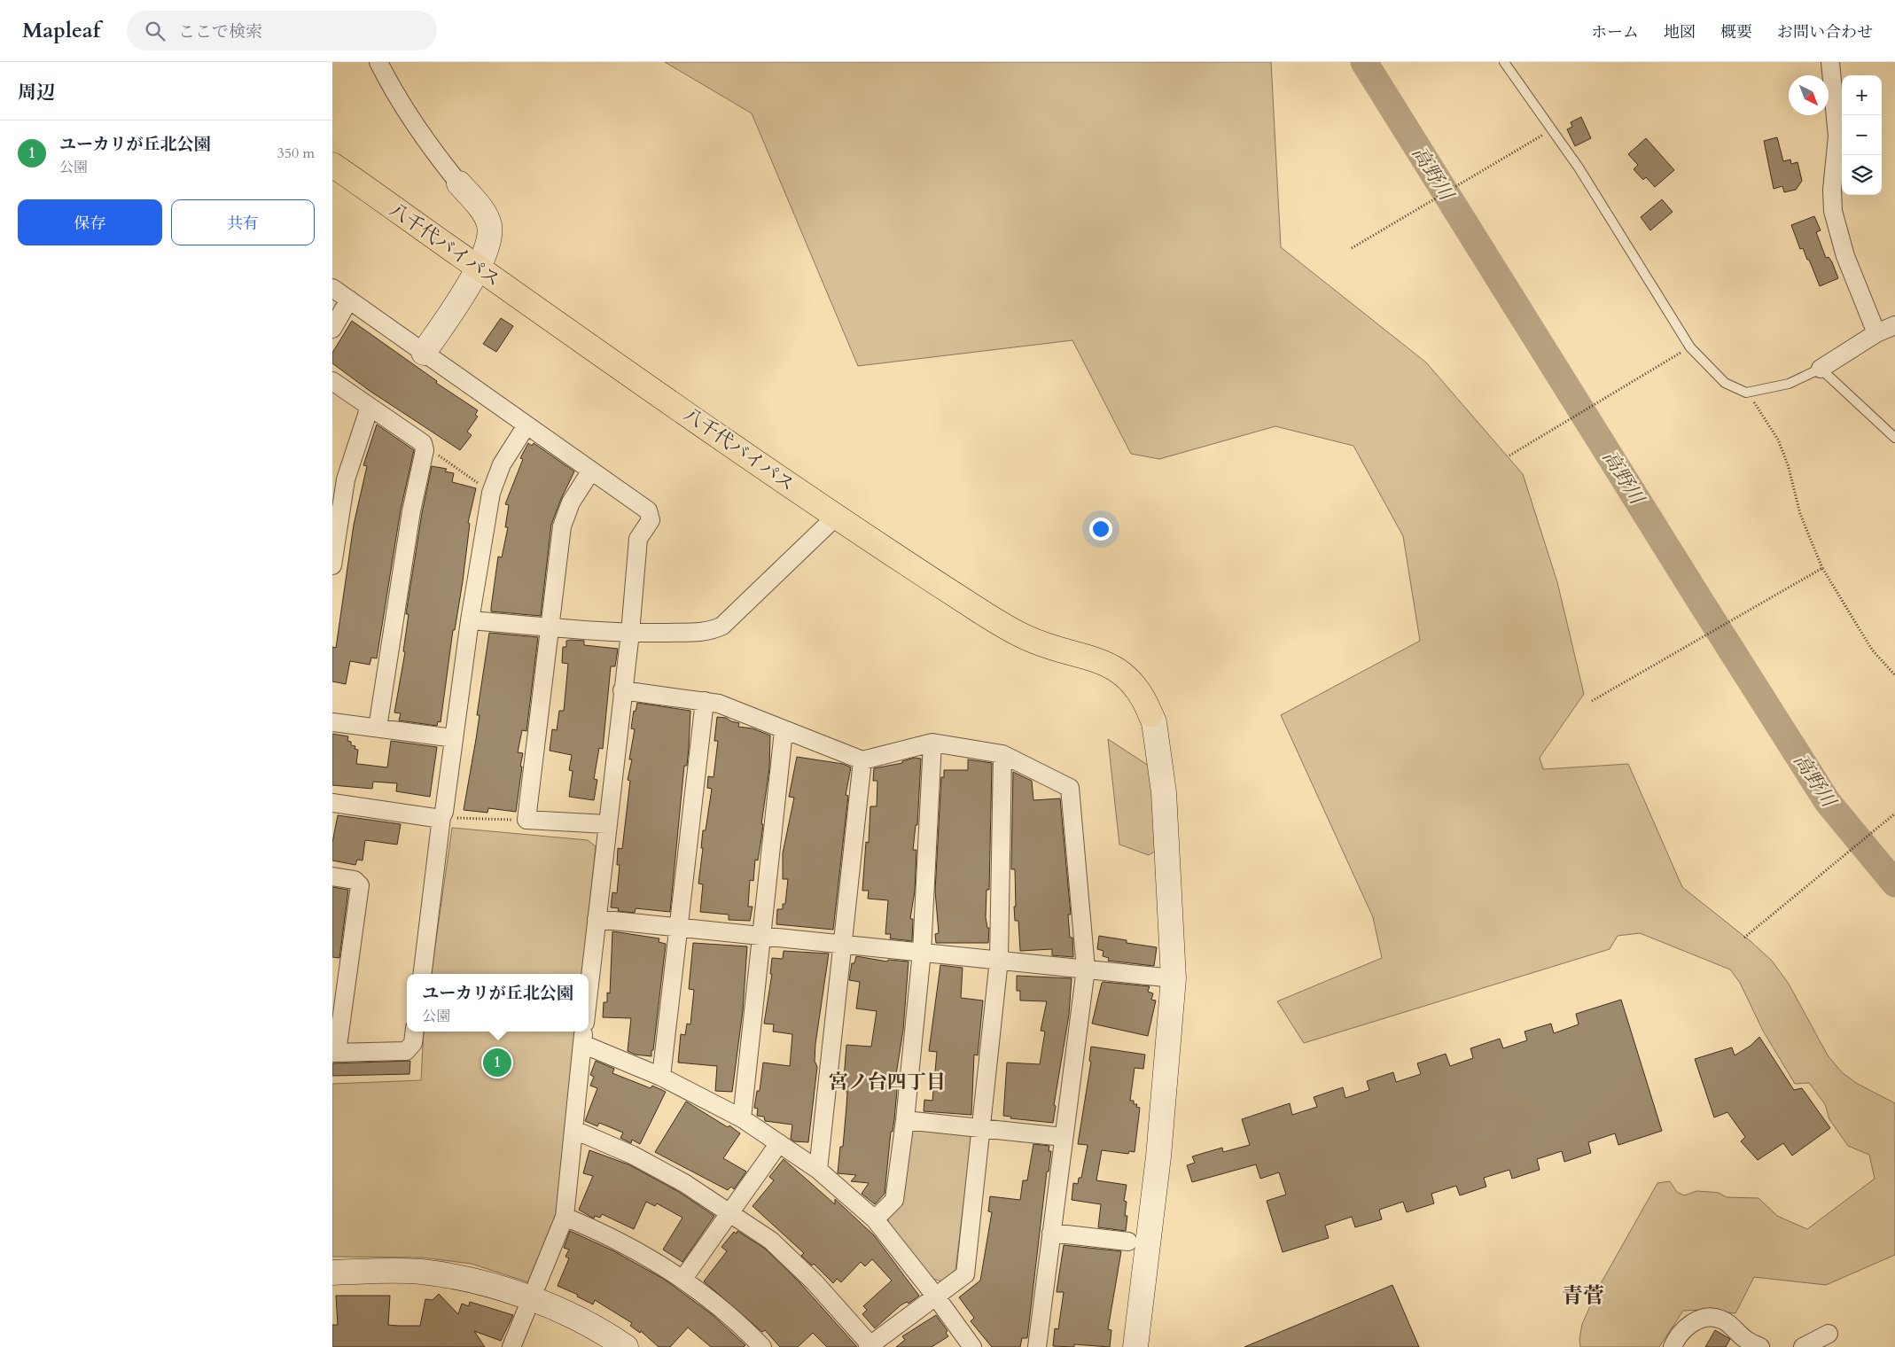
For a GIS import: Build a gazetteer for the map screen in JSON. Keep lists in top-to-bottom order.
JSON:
{
  "streets": {
    "highway": ["八千代バイパス"]
  },
  "districts": ["宮ノ台四丁目", "青菅"],
  "water": ["高野川"],
  "north": "bottom right",
  "page": {
    "header": "Mapleaf",
    "search": "ここで検索",
    "nav": [
      "ホーム",
      "地図",
      "概要",
      "お問い合わせ"
    ],
    "heading": "周辺",
    "map_buttons": ["+", "−"],
    "list": [
      {
        "mark": "1",
        "name": "ユーカリが丘北公園",
        "note": "公園",
        "value": "350 m"
      }
    ],
    "buttons": ["保存", "共有"],
    "popup": ["ユーカリが丘北公園", "公園"],
    "pins": "1"
  }
}
